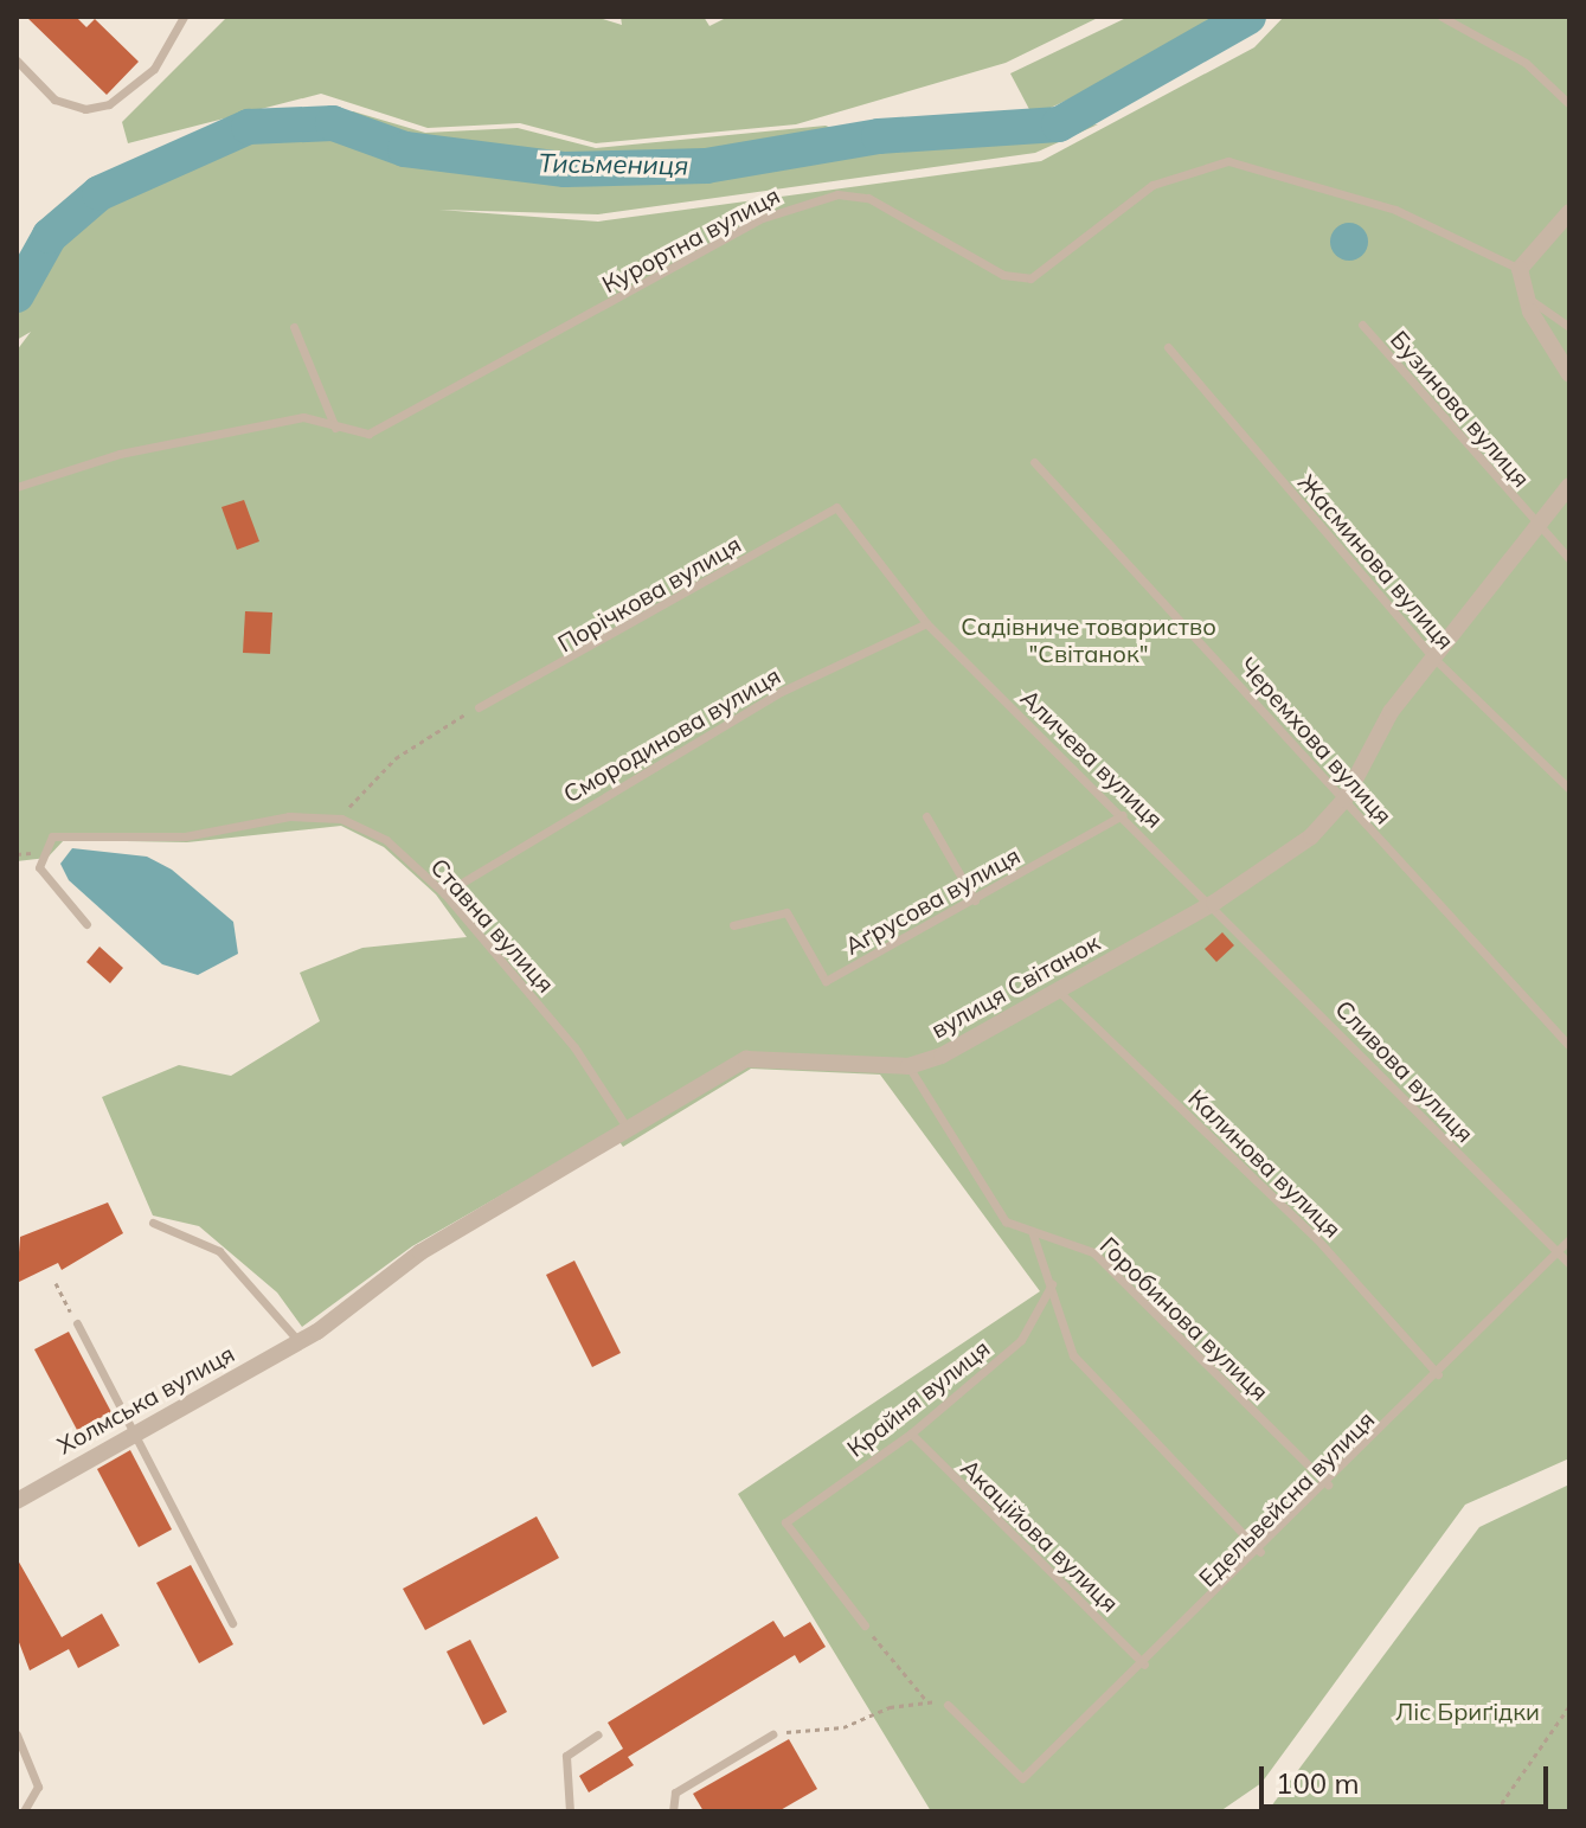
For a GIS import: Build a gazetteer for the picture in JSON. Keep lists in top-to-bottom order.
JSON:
{
  "streets": {
    "street": ["вулиця Світанок", "Холмська вулиця"],
    "lane": [
      "Курортна вулиця",
      "Бузинова вулиця",
      "Жасминова вулиця",
      "Порічкова вулиця",
      "Смородинова вулиця",
      "Черемхова вулиця",
      "Аличева вулиця",
      "Аґрусова вулиця",
      "Ставна вулиця",
      "Сливова вулиця",
      "Калинова вулиця",
      "Горобинова вулиця",
      "Крайня вулиця",
      "Едельвейсна вулиця",
      "Акаційова вулиця"
    ]
  },
  "crossings": [
    ["Бузинова вулиця", "вулиця Світанок"],
    ["Жасминова вулиця", "вулиця Світанок"],
    ["Порічкова вулиця", "Аличева вулиця"],
    ["Смородинова вулиця", "Аличева вулиця"],
    ["Смородинова вулиця", "Ставна вулиця"],
    ["Черемхова вулиця", "вулиця Світанок"],
    ["Аличева вулиця", "Аґрусова вулиця"],
    ["Аличева вулиця", "вулиця Світанок"],
    ["Аличева вулиця", "Сливова вулиця"],
    ["Ставна вулиця", "вулиця Світанок"],
    ["вулиця Світанок", "Сливова вулиця"],
    ["вулиця Світанок", "Калинова вулиця"],
    ["вулиця Світанок", "Горобинова вулиця"],
    ["вулиця Світанок", "Холмська вулиця"],
    ["Сливова вулиця", "Едельвейсна вулиця"],
    ["Калинова вулиця", "Едельвейсна вулиця"],
    ["Горобинова вулиця", "Едельвейсна вулиця"],
    ["Крайня вулиця", "Акаційова вулиця"],
    ["Едельвейсна вулиця", "Акаційова вулиця"]
  ],
  "water": ["Тисьмениця"],
  "parks": ["Садівниче товариство \"Світанок\"", "Ліс Бриґідки"],
  "scale_bar": "100 m"
}
